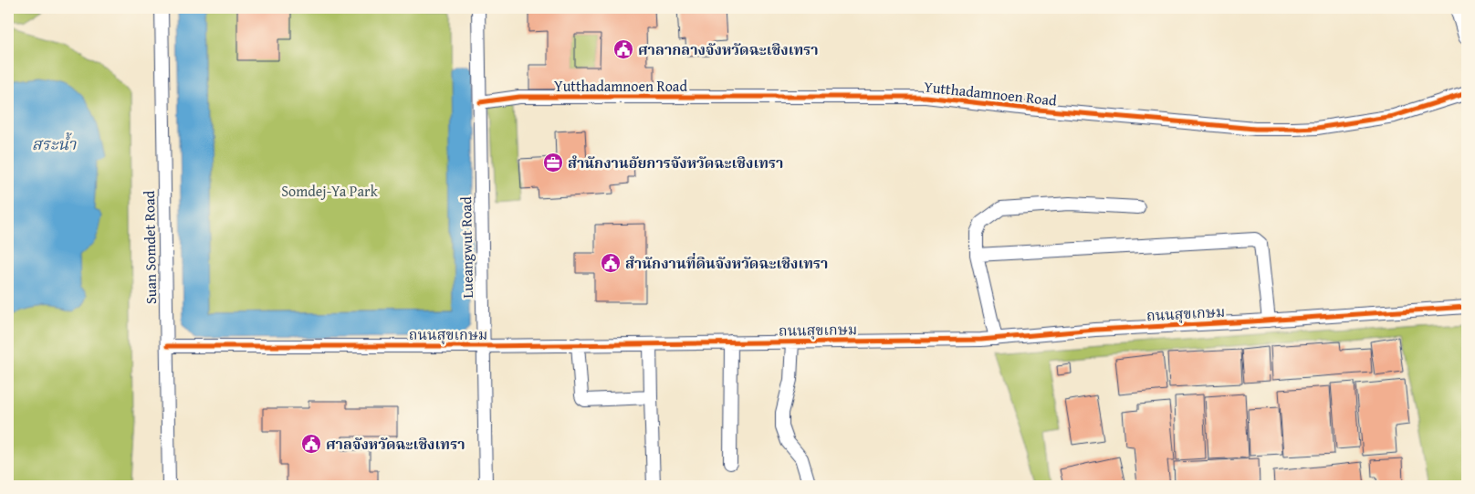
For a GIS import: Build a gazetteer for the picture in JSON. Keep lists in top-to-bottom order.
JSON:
{
  "streets": {
    "street": [
      "Yutthadamnoen Road",
      "Suan Somdet Road",
      "Lueangwut Road",
      "ถนนสุขเกษม"
    ]
  },
  "crossings": [
    ["Yutthadamnoen Road", "Lueangwut Road"],
    ["Suan Somdet Road", "ถนนสุขเกษม"],
    ["Lueangwut Road", "ถนนสุขเกษม"]
  ],
  "water": ["สระน้ำ"],
  "parks": ["Somdej-Ya Park"],
  "places": {
    "public building": ["ศาลากลางจังหวัดฉะเชิงเทรา", "สำนักงานที่ดินจังหวัดฉะเชิงเทรา", "ศาลจังหวัดฉะเชิงเทรา"],
    "office": ["สำนักงานอัยการจังหวัดฉะเชิงเทรา"]
  }
}
